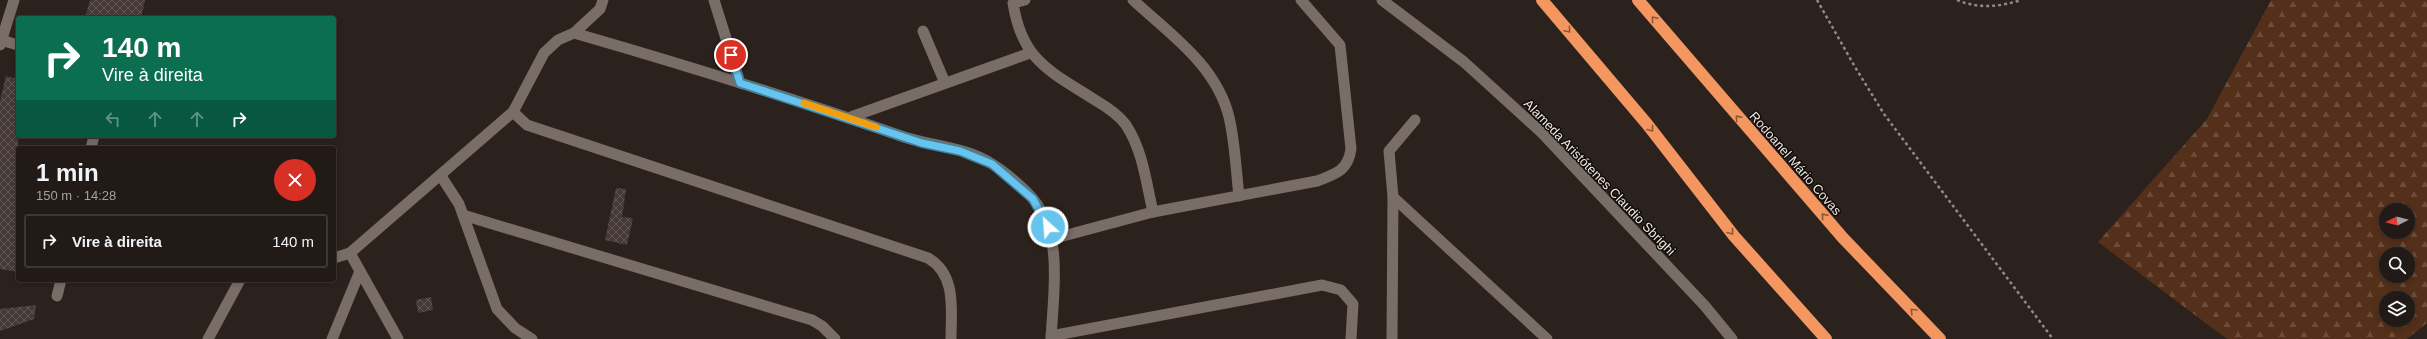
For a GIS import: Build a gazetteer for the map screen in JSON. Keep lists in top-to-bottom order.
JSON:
{
  "streets": {
    "highway": ["Rodoanel Mário Covas"],
    "street": ["Alameda Aristótenes Claudio Sbrighi"]
  },
  "north": "left",
  "page": {
    "turn": ["140 m", "Vire à direita"],
    "heading": ["1 min", "150 m · 14:28"],
    "list": [
      {
        "name": "Vire à direita",
        "value": "140 m"
      }
    ]
  }
}
